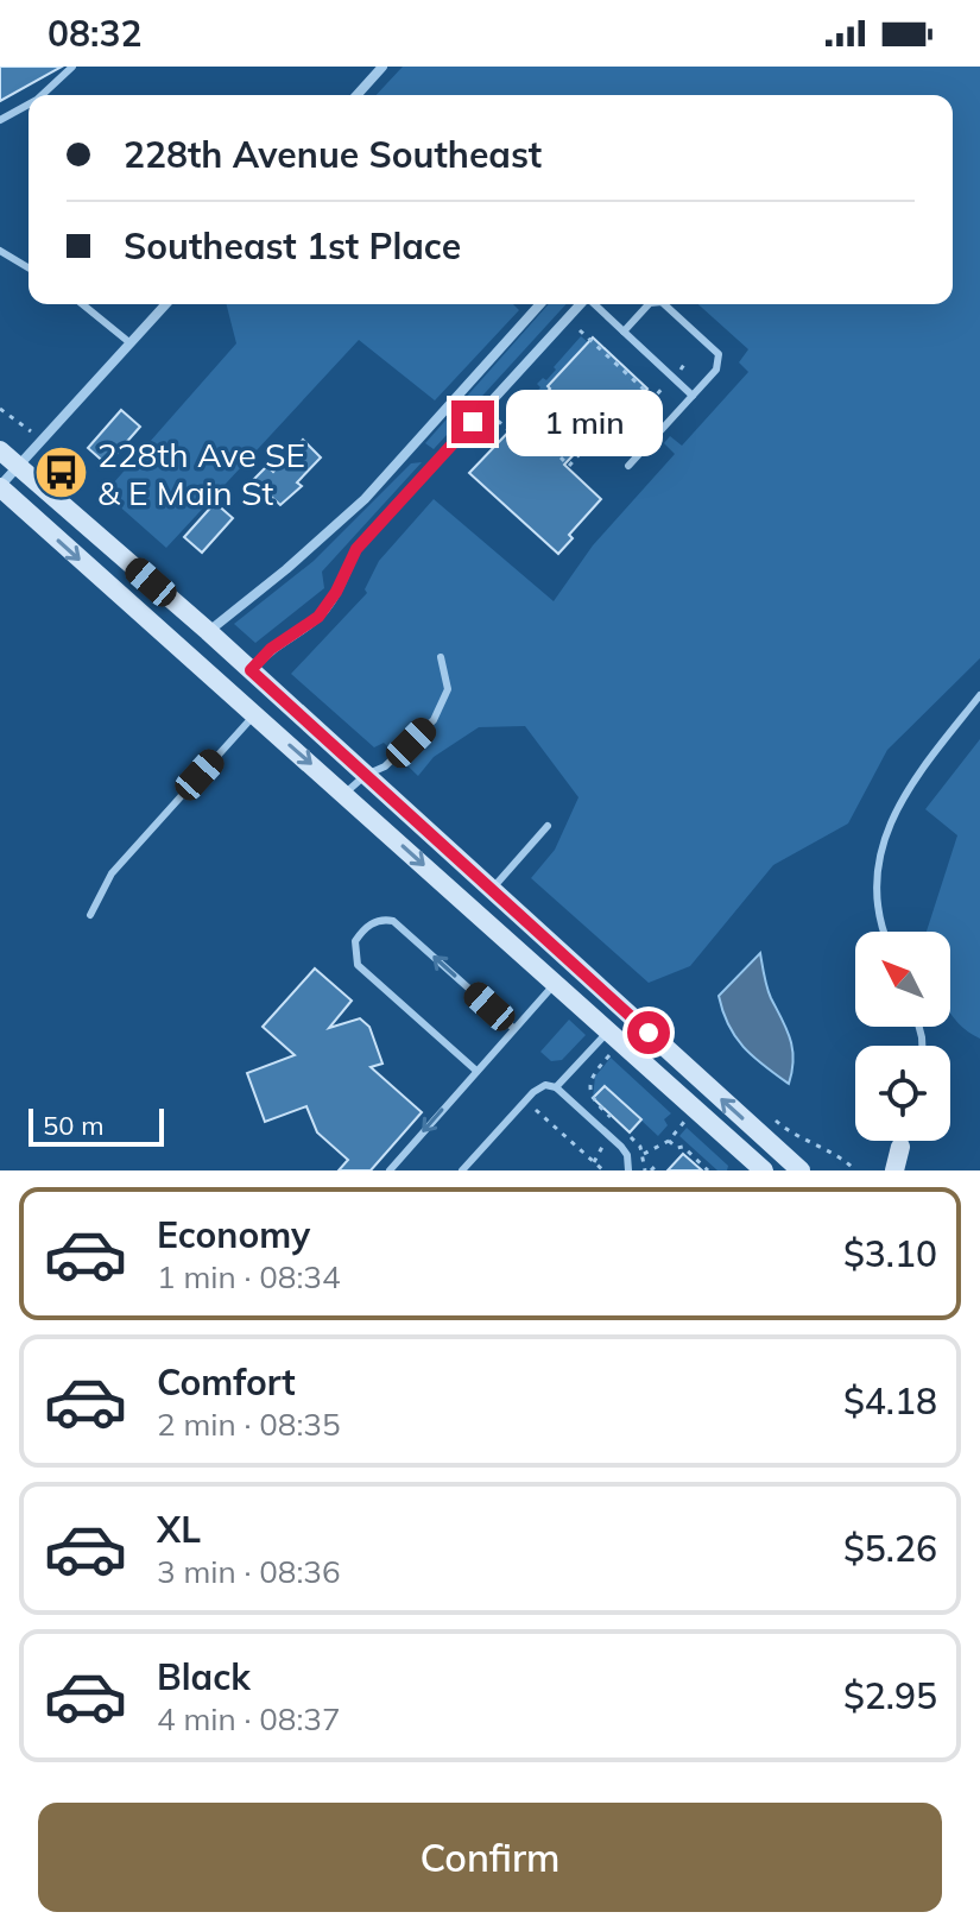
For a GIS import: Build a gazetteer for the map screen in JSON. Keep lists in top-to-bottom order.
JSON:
{
  "places": {
    "bus stop": ["228th Ave SE & E Main St"]
  },
  "scale_bar": "50 m",
  "north": "top left",
  "page": {
    "status": "08:32",
    "banner": ["228th Avenue Southeast", "Southeast 1st Place"],
    "bubble": "1 min",
    "scale": "50 m",
    "list": [
      {
        "name": "Economy",
        "note": "1 min · 08:34",
        "value": "$3.10"
      },
      {
        "name": "Comfort",
        "note": "2 min · 08:35",
        "value": "$4.18"
      },
      {
        "name": "XL",
        "note": "3 min · 08:36",
        "value": "$5.26"
      },
      {
        "name": "Black",
        "note": "4 min · 08:37",
        "value": "$2.95"
      }
    ],
    "buttons": "Confirm"
  }
}
